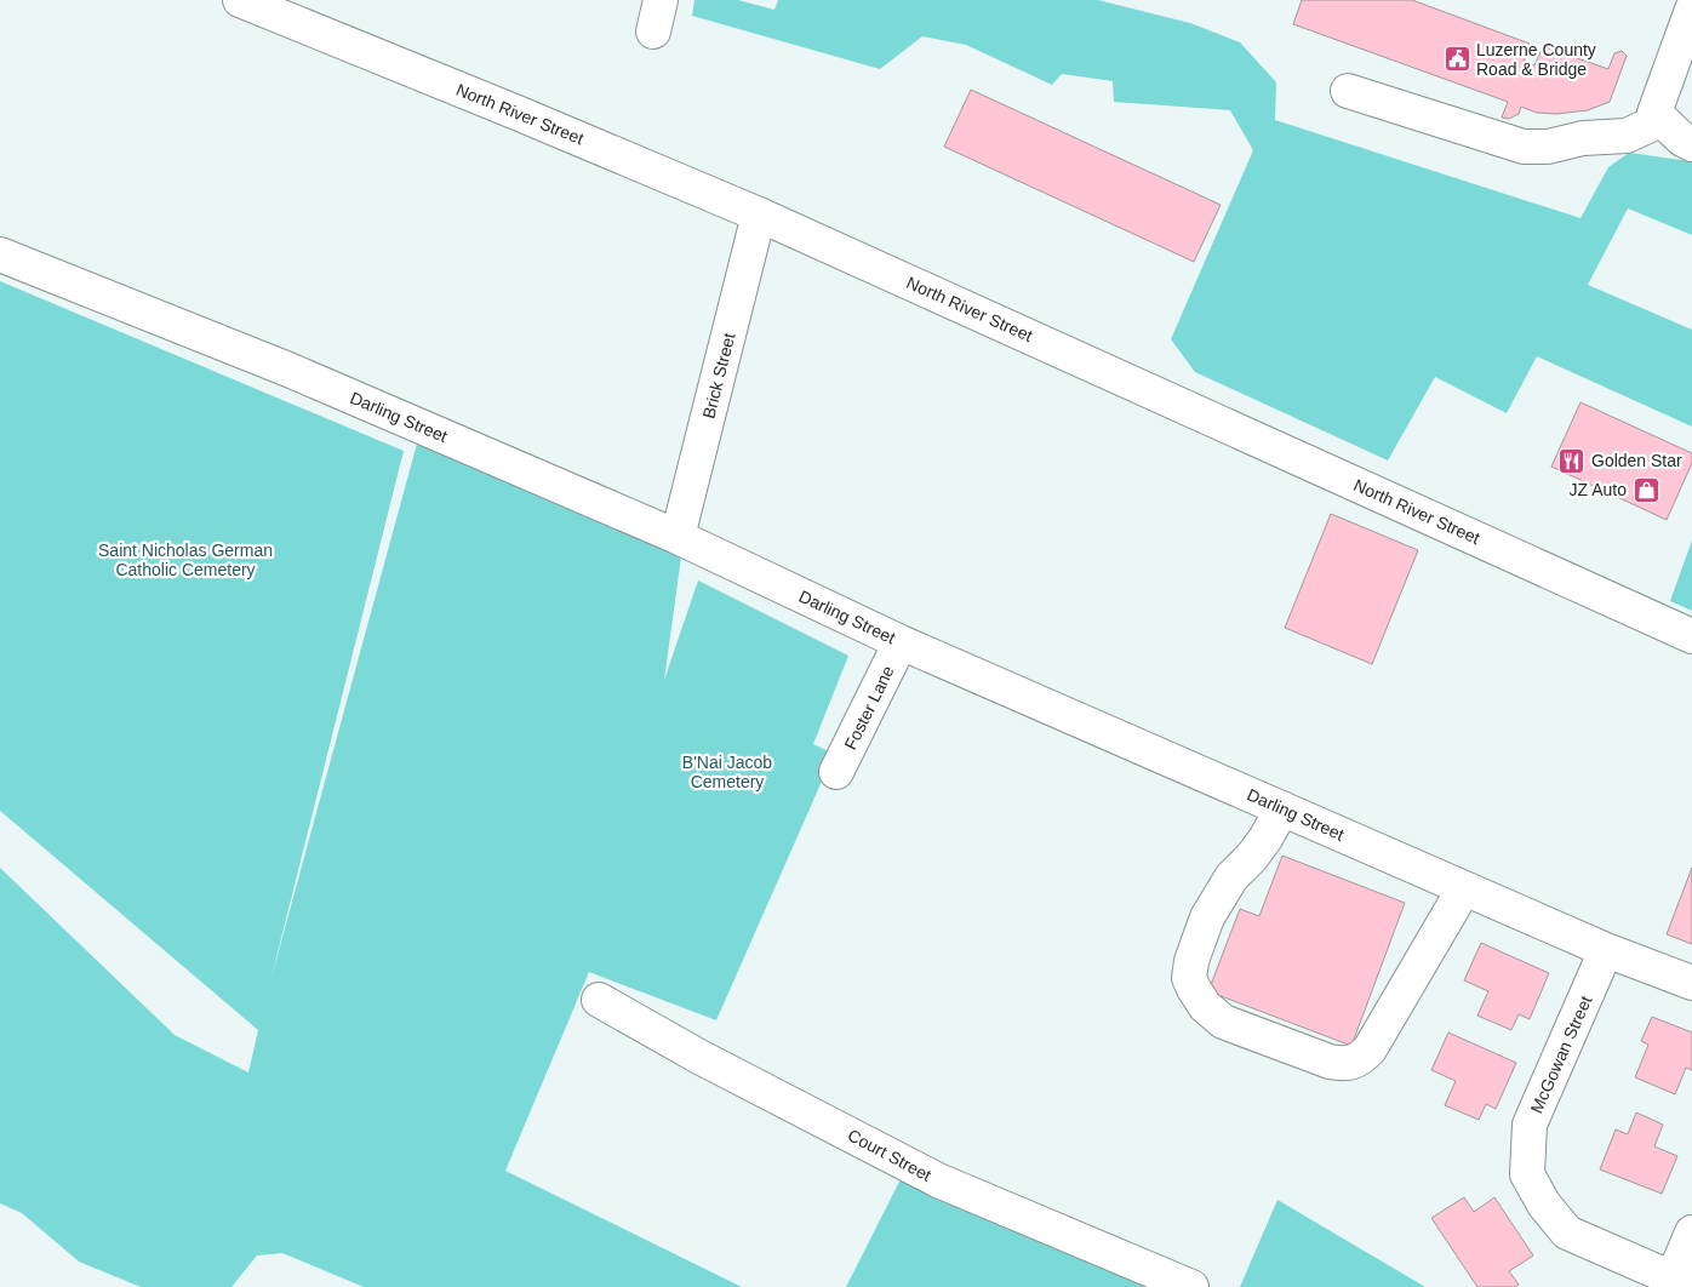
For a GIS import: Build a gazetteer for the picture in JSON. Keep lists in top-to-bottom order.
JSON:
{
  "streets": {
    "street": [
      "North River Street",
      "Brick Street",
      "Darling Street",
      "Foster Lane",
      "McGowan Street",
      "Court Street"
    ]
  },
  "crossings": [
    ["North River Street", "Brick Street"],
    ["Brick Street", "Darling Street"],
    ["Darling Street", "Foster Lane"],
    ["Darling Street", "McGowan Street"]
  ],
  "parks": ["Saint Nicholas German Catholic Cemetery", "B'Nai Jacob Cemetery"],
  "places": {
    "public building": ["Luzerne County Road & Bridge"],
    "restaurant": ["Golden Star"],
    "shop": ["JZ Auto"]
  }
}
